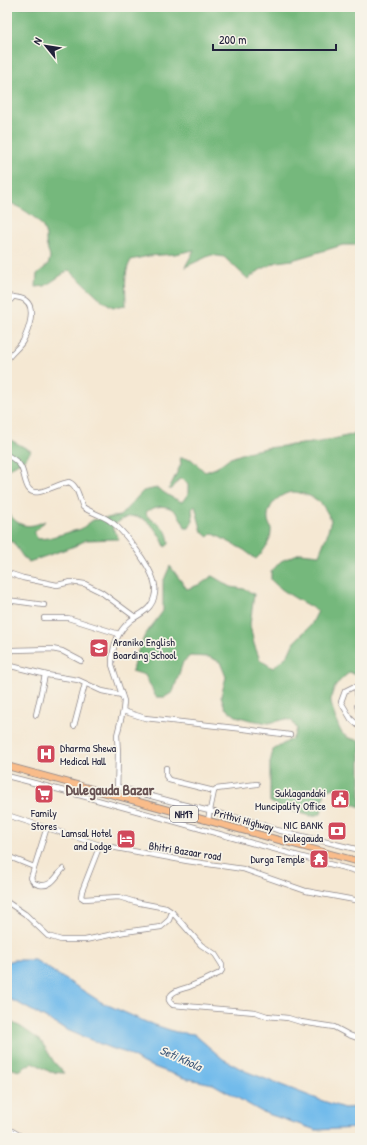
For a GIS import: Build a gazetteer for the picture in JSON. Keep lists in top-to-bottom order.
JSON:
{
  "streets": {
    "highway": ["NH17", "Prithvi Highway"],
    "street": ["Bhitri Bazaar road"]
  },
  "districts": ["Dulegauda Bazar"],
  "water": ["Seti Khola"],
  "places": {
    "school or university": ["Araniko English Boarding School"],
    "hospital": ["Dharma Shewa Medical Hall"],
    "supermarket": ["Family Stores"],
    "public building": ["Suklagandaki Muncipality Office"],
    "bank": ["NIC BANK Dulegauda"],
    "hotel": ["Lamsal Hotel and Lodge"],
    "temple": ["Durga Temple"]
  },
  "scale_bar": "200 m",
  "north": "top left"
}
